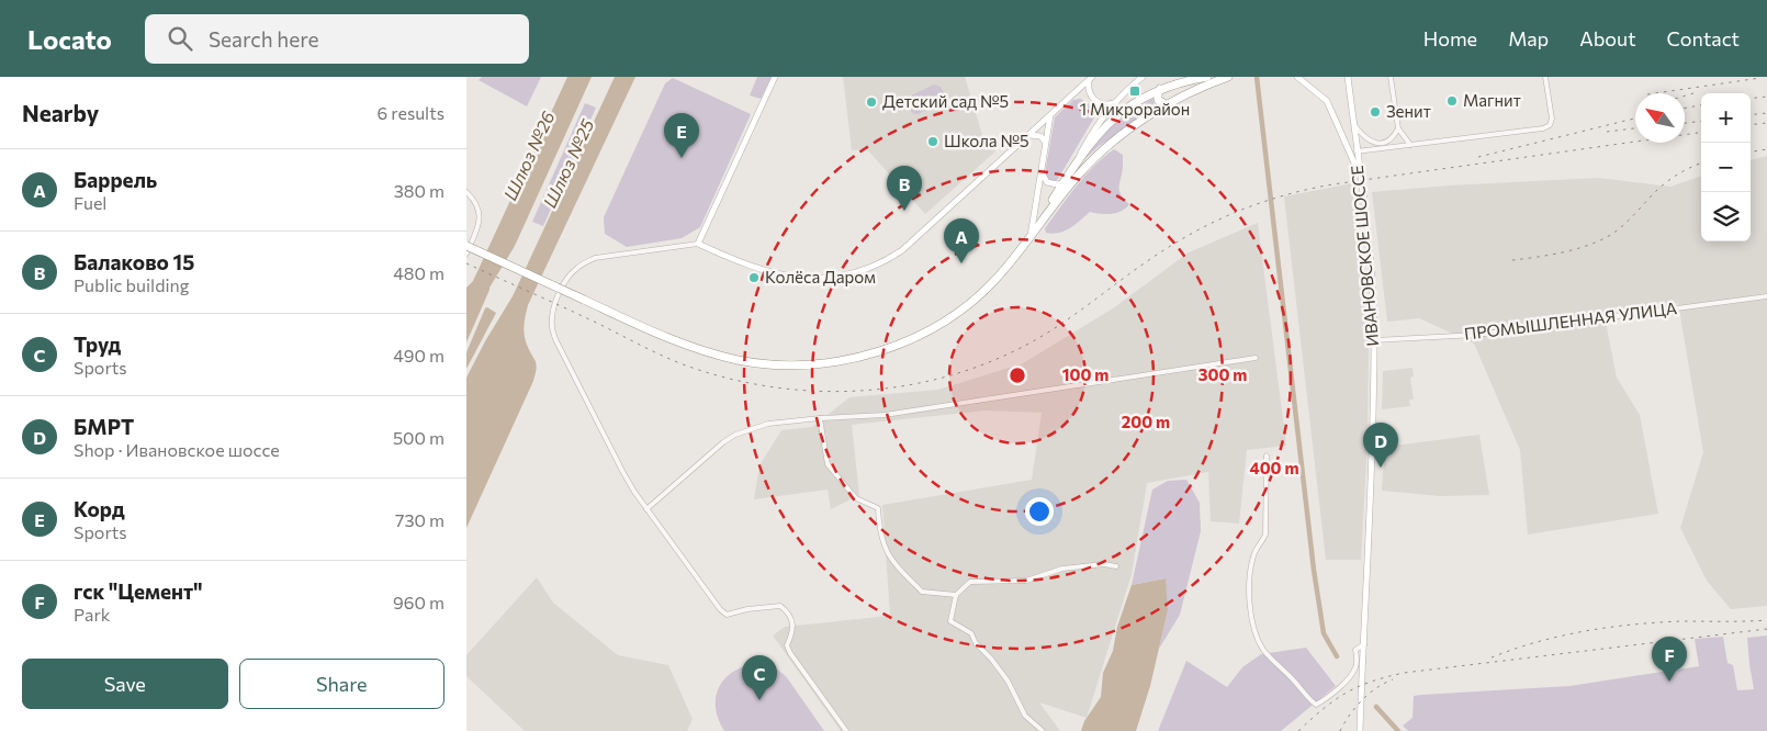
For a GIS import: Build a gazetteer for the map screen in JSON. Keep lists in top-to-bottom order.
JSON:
{
  "streets": {
    "street": ["ИВАНОВСКОЕ ШОССЕ", "ПРОМЫШЛЕННАЯ УЛИЦА"]
  },
  "crossings": [
    ["ИВАНОВСКОЕ ШОССЕ", "ПРОМЫШЛЕННАЯ УЛИЦА"]
  ],
  "water": ["Шлюз №26", "Шлюз №25"],
  "places": {
    "transit": ["1 Микрорайон"],
    "other": [
      "Магнит",
      "Детский сад №5",
      "Зенит",
      "Школа №5",
      "Колёса Даром"
    ]
  },
  "north": "top left",
  "page": {
    "header": "Locato",
    "search": "Search here",
    "nav": [
      "Home",
      "Map",
      "About",
      "Contact"
    ],
    "heading": ["Nearby", "6 results"],
    "map_buttons": ["+", "−"],
    "pins": [
      "E",
      "B",
      "A",
      "D",
      "F",
      "C"
    ],
    "list": [
      {
        "mark": "A",
        "name": "Баррель",
        "note": "Fuel",
        "value": "380 m"
      },
      {
        "mark": "B",
        "name": "Балаково 15",
        "note": "Public building",
        "value": "480 m"
      },
      {
        "mark": "C",
        "name": "Труд",
        "note": "Sports",
        "value": "490 m"
      },
      {
        "mark": "D",
        "name": "БМРТ",
        "note": "Shop · Ивановское шоссе",
        "value": "500 m"
      },
      {
        "mark": "E",
        "name": "Корд",
        "note": "Sports",
        "value": "730 m"
      },
      {
        "mark": "F",
        "name": "гск \"Цемент\"",
        "note": "Park",
        "value": "960 m"
      }
    ],
    "buttons": ["Save", "Share"]
  },
  "rings": [
    "100 m",
    "300 m",
    "200 m",
    "400 m"
  ]
}
